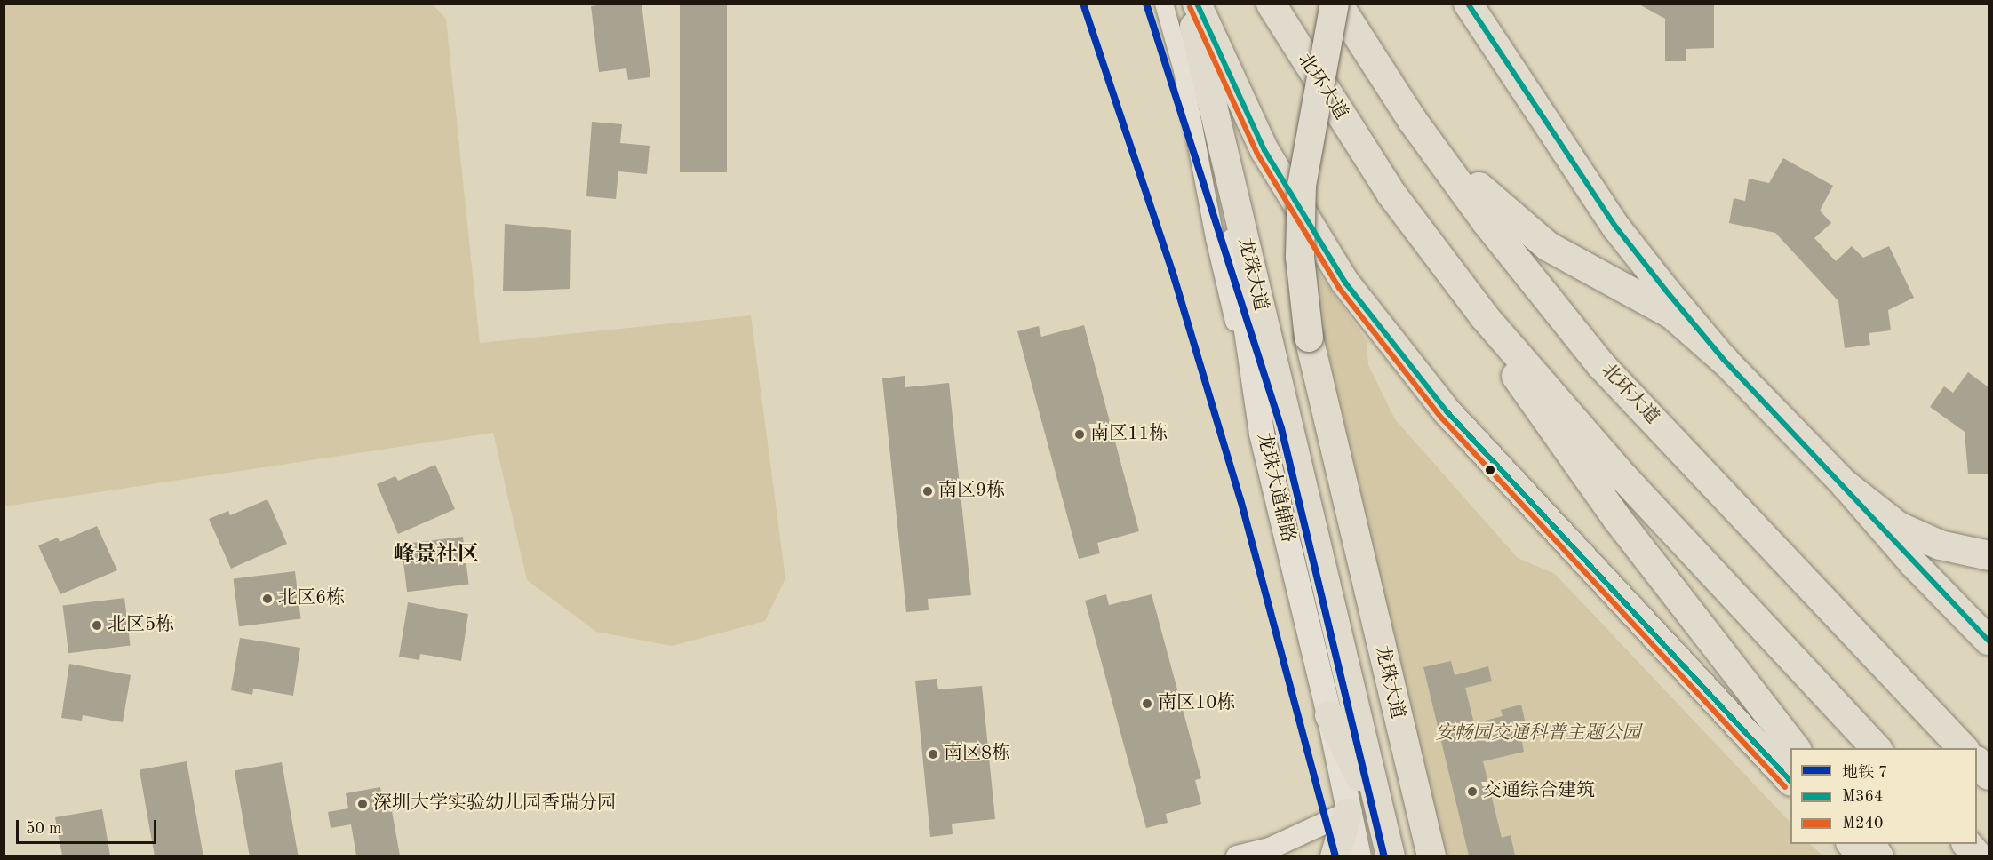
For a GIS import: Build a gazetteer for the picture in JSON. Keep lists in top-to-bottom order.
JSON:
{
  "streets": {
    "highway": ["北环大道"],
    "main road": ["龙珠大道", "龙珠大道辅路"]
  },
  "crossings": [
    ["北环大道", "龙珠大道"],
    ["龙珠大道", "龙珠大道辅路"]
  ],
  "districts": ["峰景社区"],
  "parks": ["安畅园交通科普主题公园"],
  "places": [
    "南区11栋",
    "南区9栋",
    "北区6栋",
    "北区5栋",
    "南区10栋",
    "南区8栋",
    "交通综合建筑",
    "深圳大学实验幼儿园香瑞分园"
  ],
  "lines": ["metro line 7", "transit line M364", "transit line M240"],
  "legend": ["地铁 7", "M364", "M240"],
  "scale_bar": "50 m"
}
